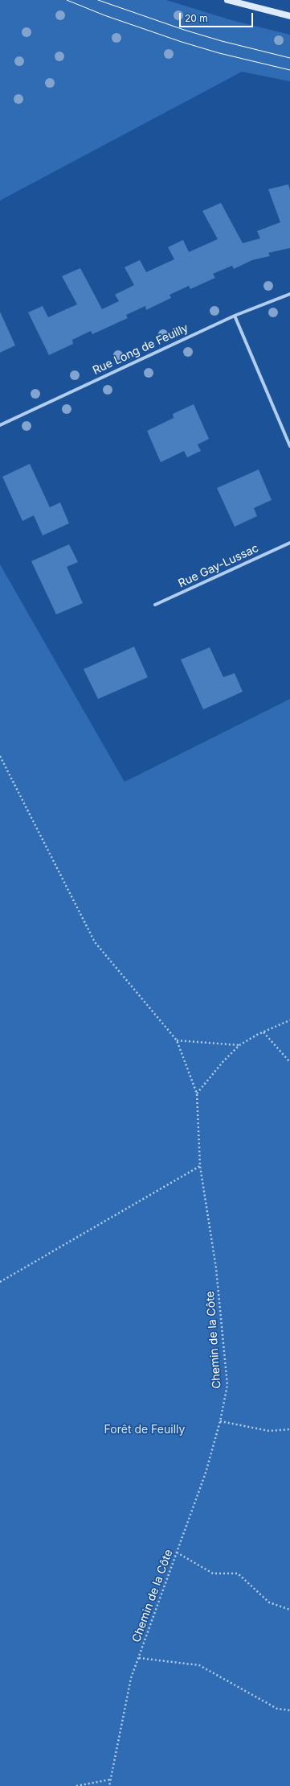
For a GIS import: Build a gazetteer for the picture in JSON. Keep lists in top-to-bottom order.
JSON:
{
  "streets": {
    "street": ["Rue Long de Feuilly", "Rue Gay-Lussac"],
    "path": ["Chemin de la Côte"]
  },
  "parks": ["Forêt de Feuilly"],
  "scale_bar": "20 m"
}
